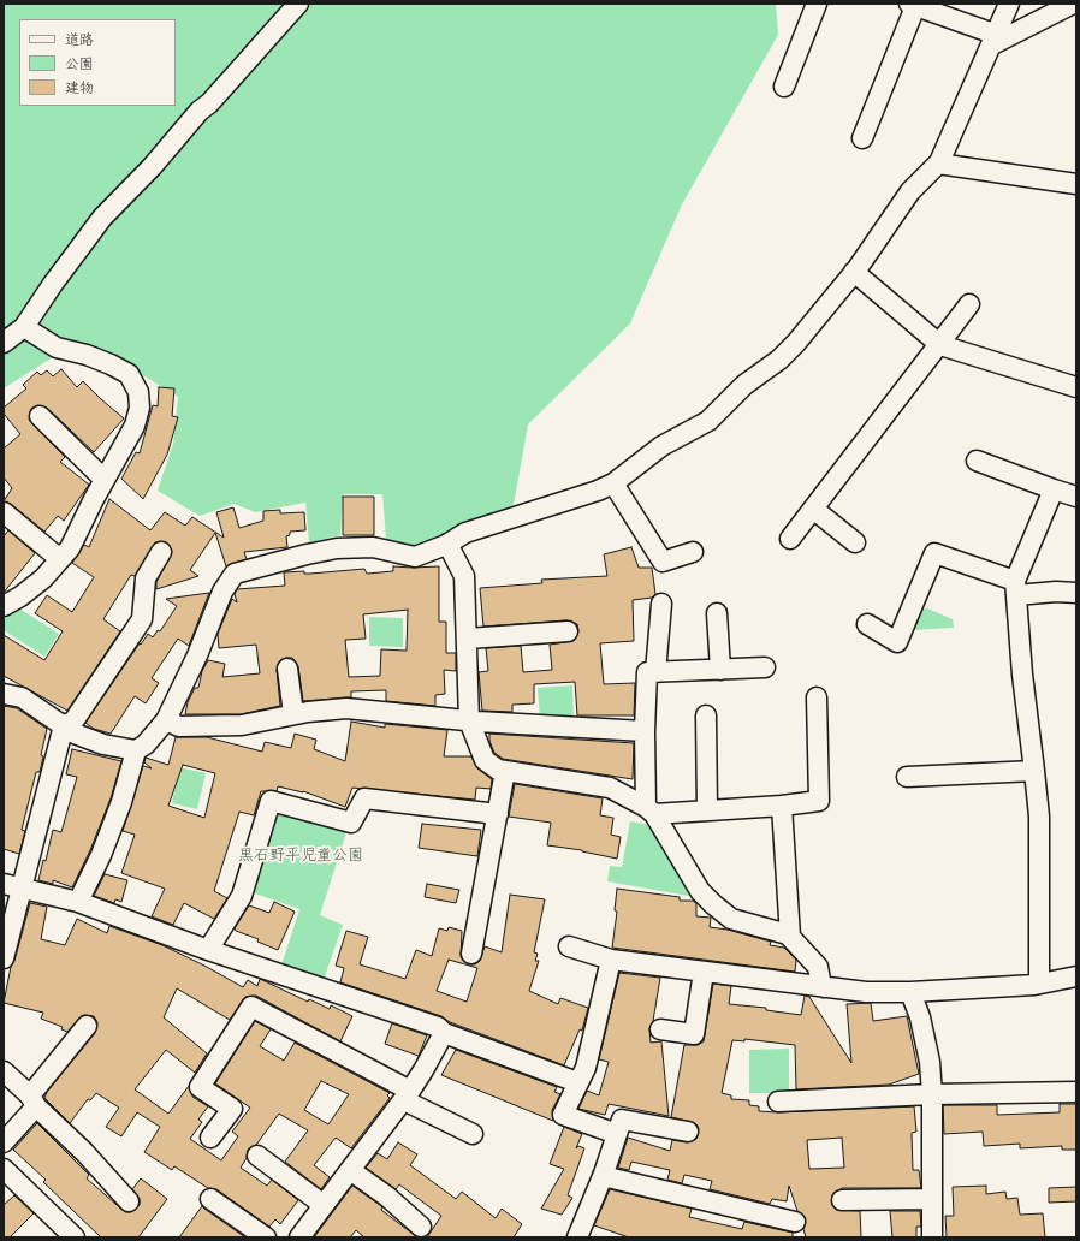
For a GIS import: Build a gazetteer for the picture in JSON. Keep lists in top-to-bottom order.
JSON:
{
  "parks": ["黒石野平児童公園"],
  "legend": ["道路", "公園", "建物"]
}
